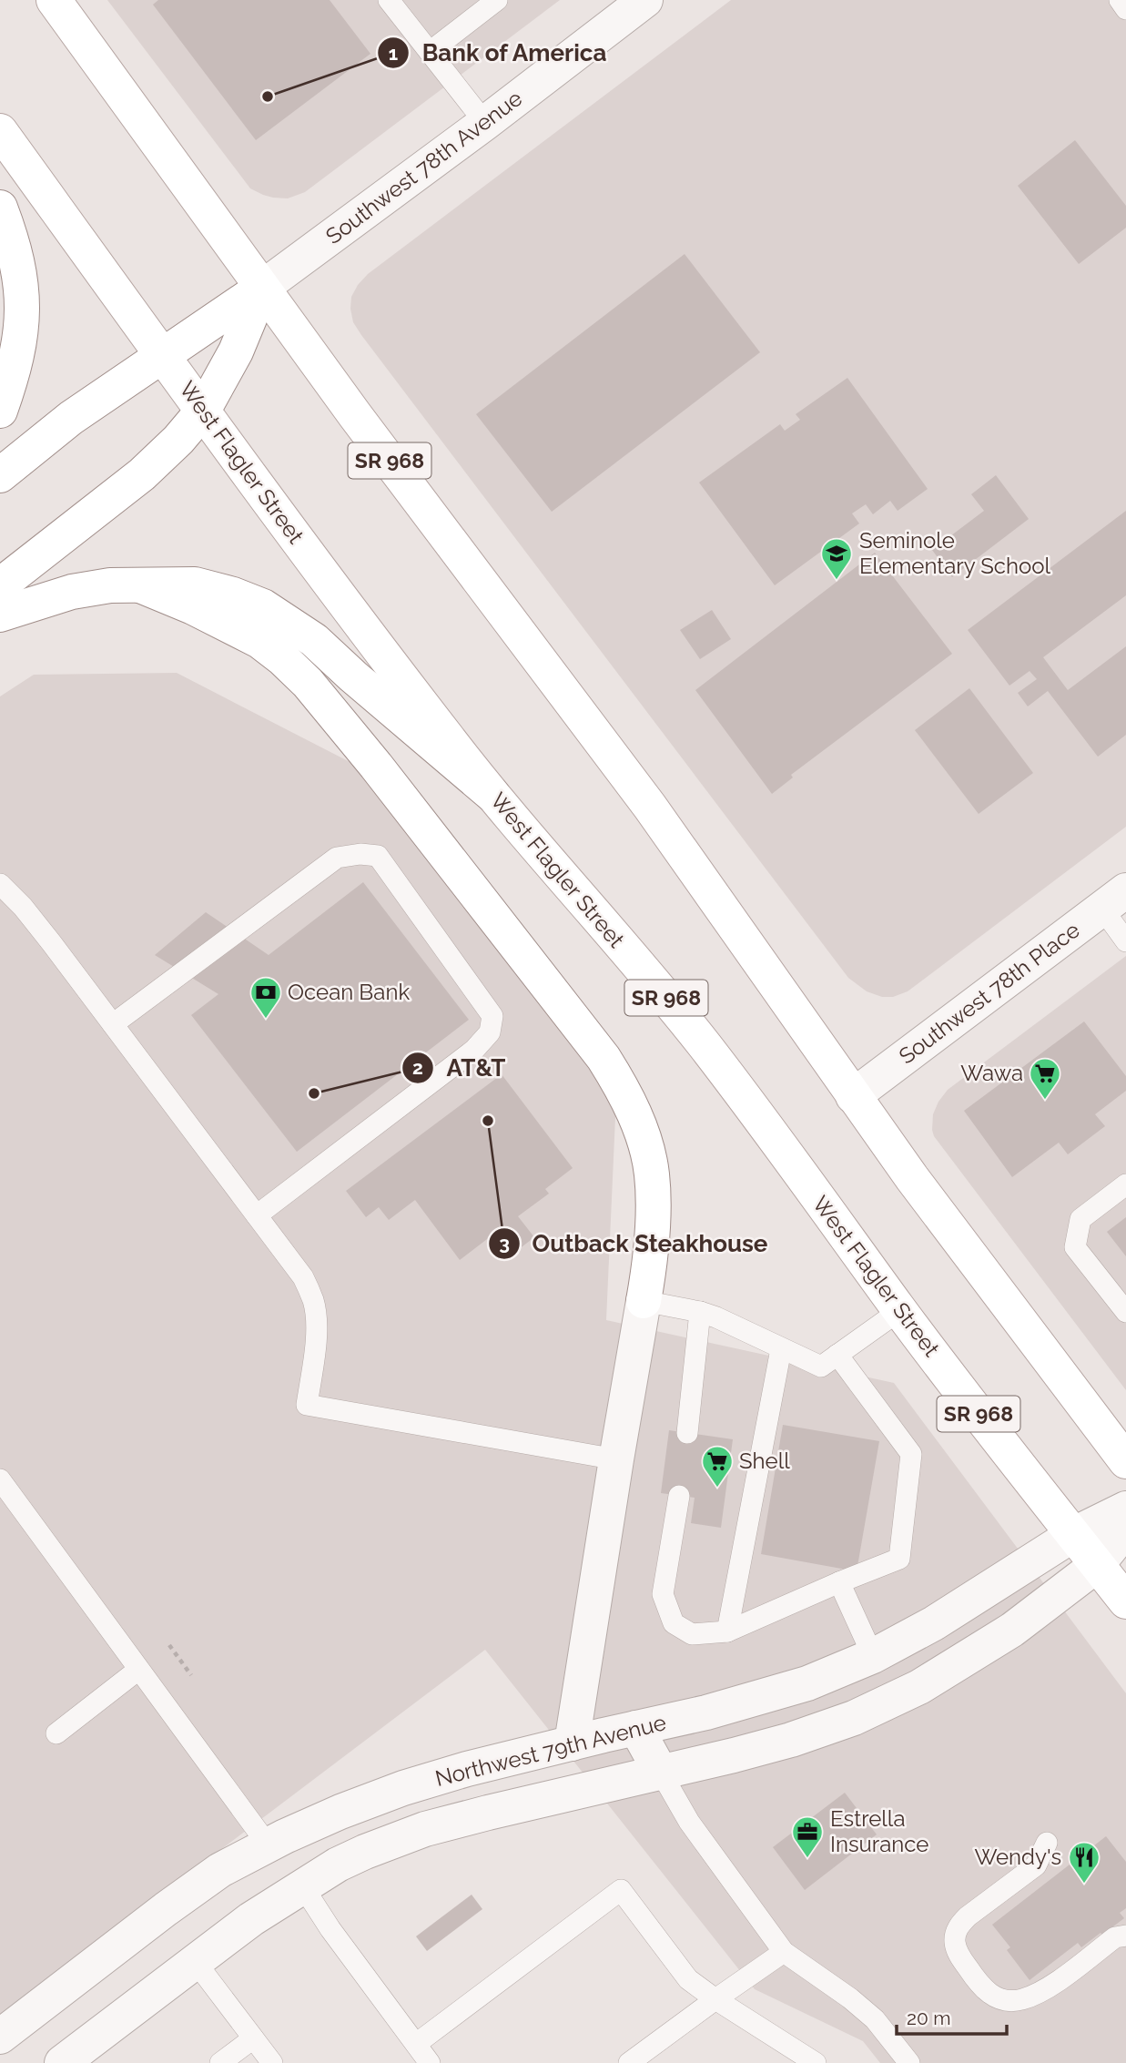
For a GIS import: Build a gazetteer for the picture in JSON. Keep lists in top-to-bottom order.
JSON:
{
  "streets": {
    "main road": ["SR 968", "West Flagler Street"],
    "street": ["Southwest 78th Avenue", "Southwest 78th Place", "Northwest 79th Avenue"]
  },
  "crossings": [
    ["Southwest 78th Avenue", "SR 968"],
    ["SR 968", "Southwest 78th Place"],
    ["West Flagler Street", "Northwest 79th Avenue"]
  ],
  "places": {
    "other": ["Bank of America", "AT&T", "Outback Steakhouse"],
    "school or university": ["Seminole Elementary School"],
    "bank": ["Ocean Bank"],
    "supermarket": ["Wawa", "Shell"],
    "office": ["Estrella Insurance"],
    "restaurant": ["Wendy's"]
  },
  "scale_bar": "20 m"
}
